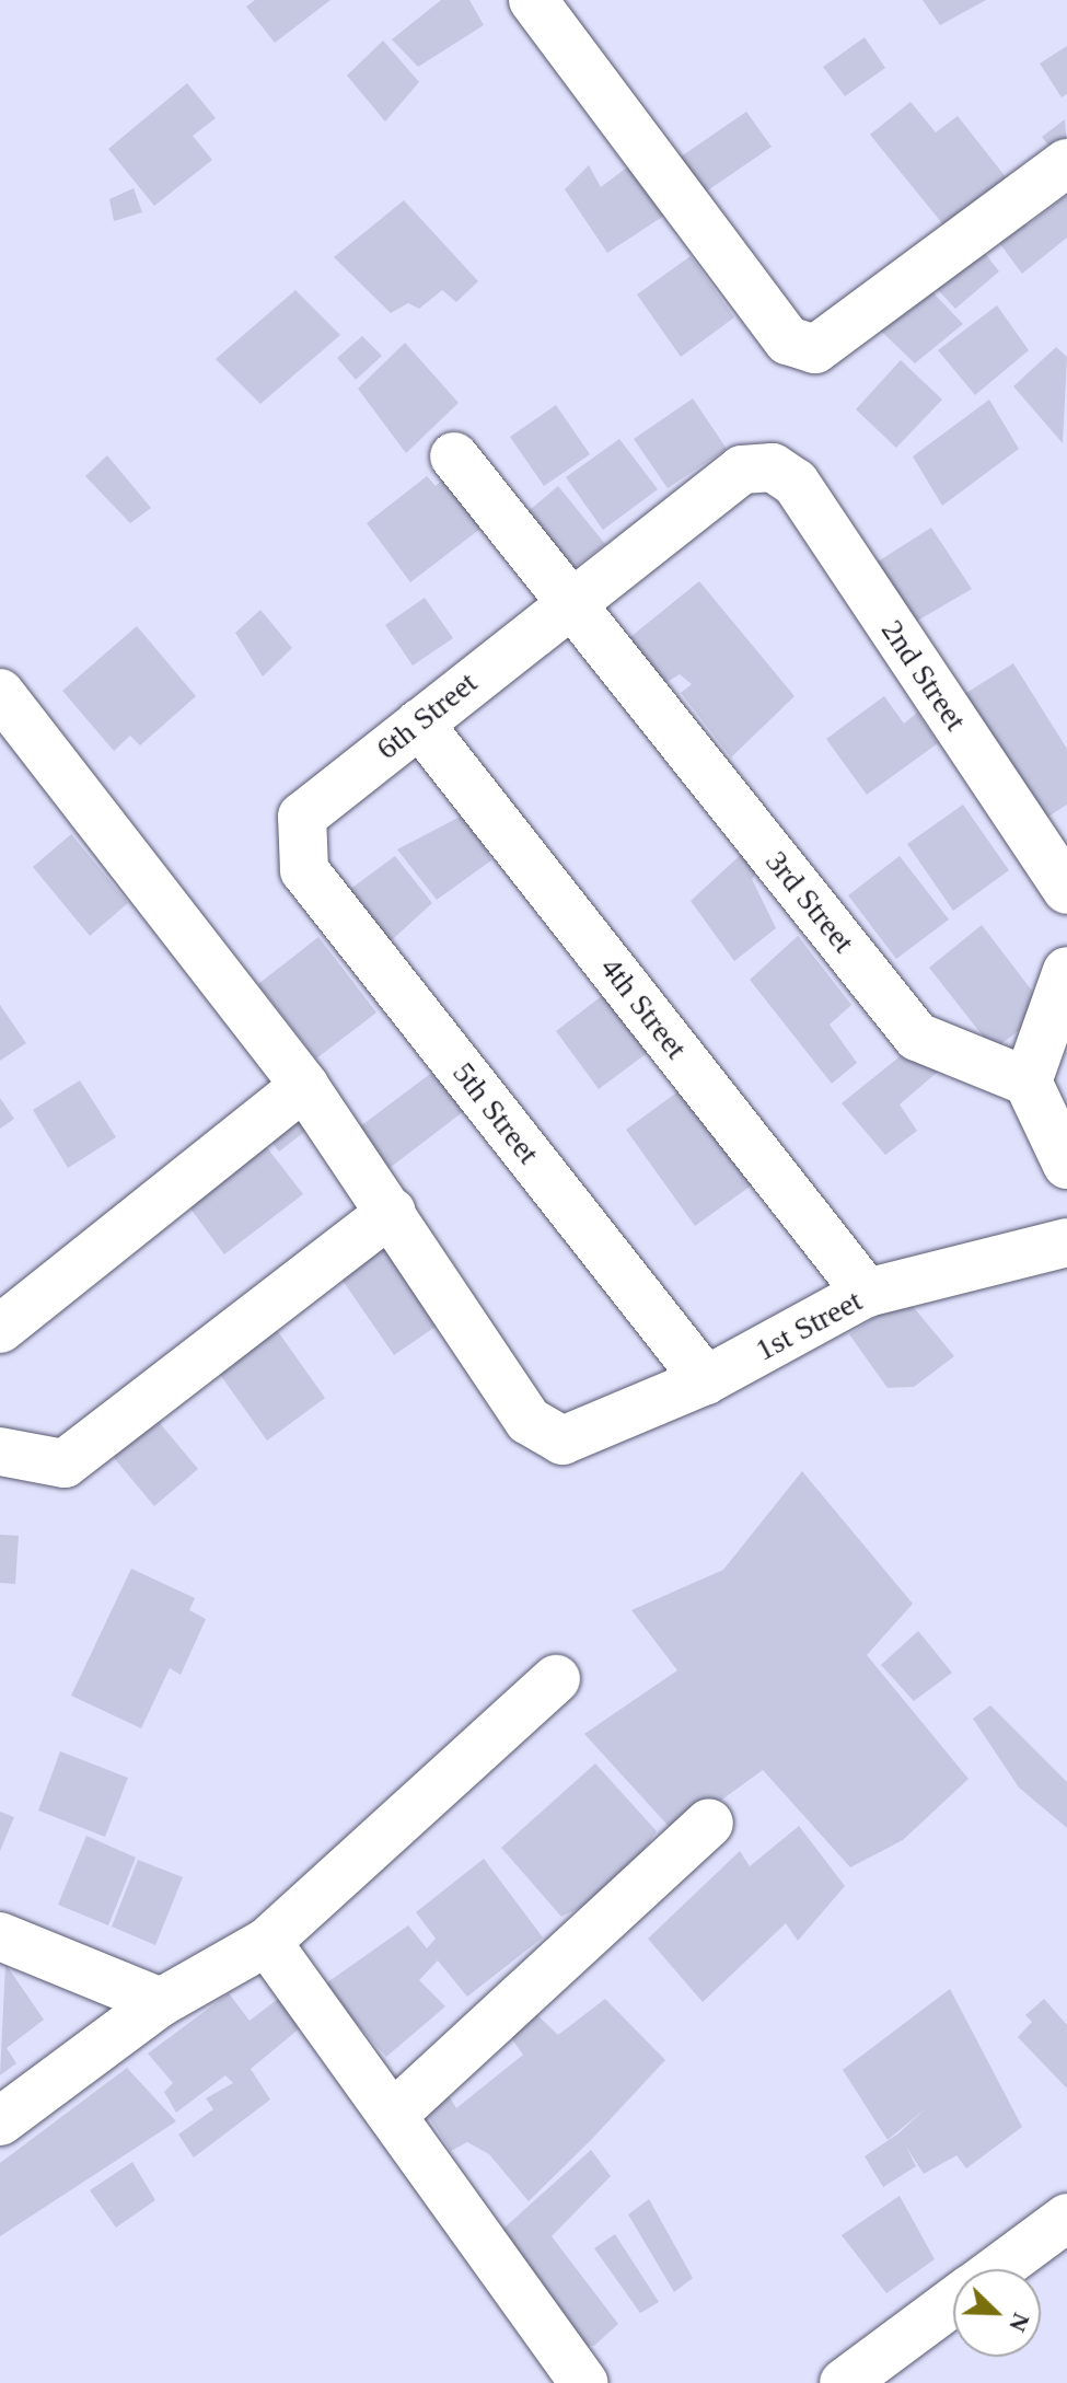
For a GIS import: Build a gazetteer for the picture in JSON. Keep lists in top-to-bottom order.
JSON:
{
  "streets": {
    "street": [
      "2nd Street",
      "6th Street",
      "3rd Street",
      "4th Street",
      "5th Street",
      "1st Street"
    ]
  },
  "crossings": [
    ["2nd Street", "6th Street"],
    ["6th Street", "3rd Street"],
    ["6th Street", "4th Street"],
    ["6th Street", "5th Street"],
    ["4th Street", "1st Street"],
    ["5th Street", "1st Street"]
  ],
  "north": "bottom right"
}
